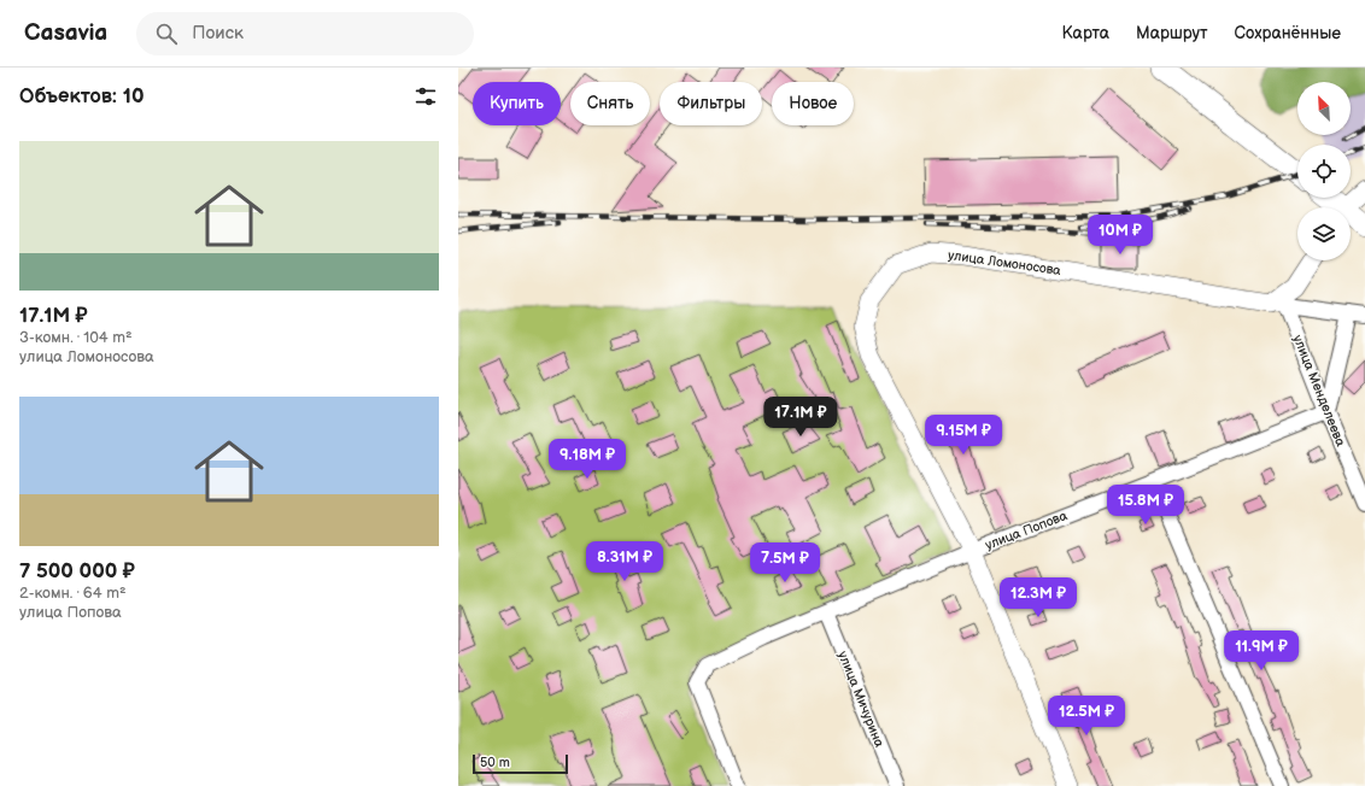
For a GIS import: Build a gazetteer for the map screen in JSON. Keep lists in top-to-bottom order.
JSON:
{
  "streets": {
    "street": [
      "улица Ломоносова",
      "улица Менделеева",
      "улица Попова",
      "улица Мичурина"
    ]
  },
  "crossings": [
    ["улица Ломоносова", "улица Менделеева"],
    ["улица Ломоносова", "улица Попова"],
    ["улица Менделеева", "улица Попова"],
    ["улица Попова", "улица Мичурина"]
  ],
  "scale_bar": "50 m",
  "north": "top left",
  "page": {
    "header": "Casavia",
    "search": "Поиск",
    "nav": ["Карта", "Маршрут", "Сохранённые"],
    "heading": "Объектов: 10",
    "chip": [
      "Купить",
      "Снять",
      "Фильтры",
      "Новое"
    ],
    "list": [
      {
        "name": "17.1M ₽",
        "note": "3-комн. · 104 m² · улица Ломоносова"
      },
      {
        "name": "7 500 000 ₽",
        "note": "2-комн. · 64 m² · улица Попова"
      }
    ],
    "price": [
      "10M ₽",
      "17.1M ₽",
      "9.15M ₽",
      "9.18M ₽",
      "15.8M ₽",
      "8.31M ₽",
      "7.5M ₽",
      "12.3M ₽",
      "11.9M ₽",
      "12.5M ₽"
    ],
    "scale": "50 m"
  }
}
